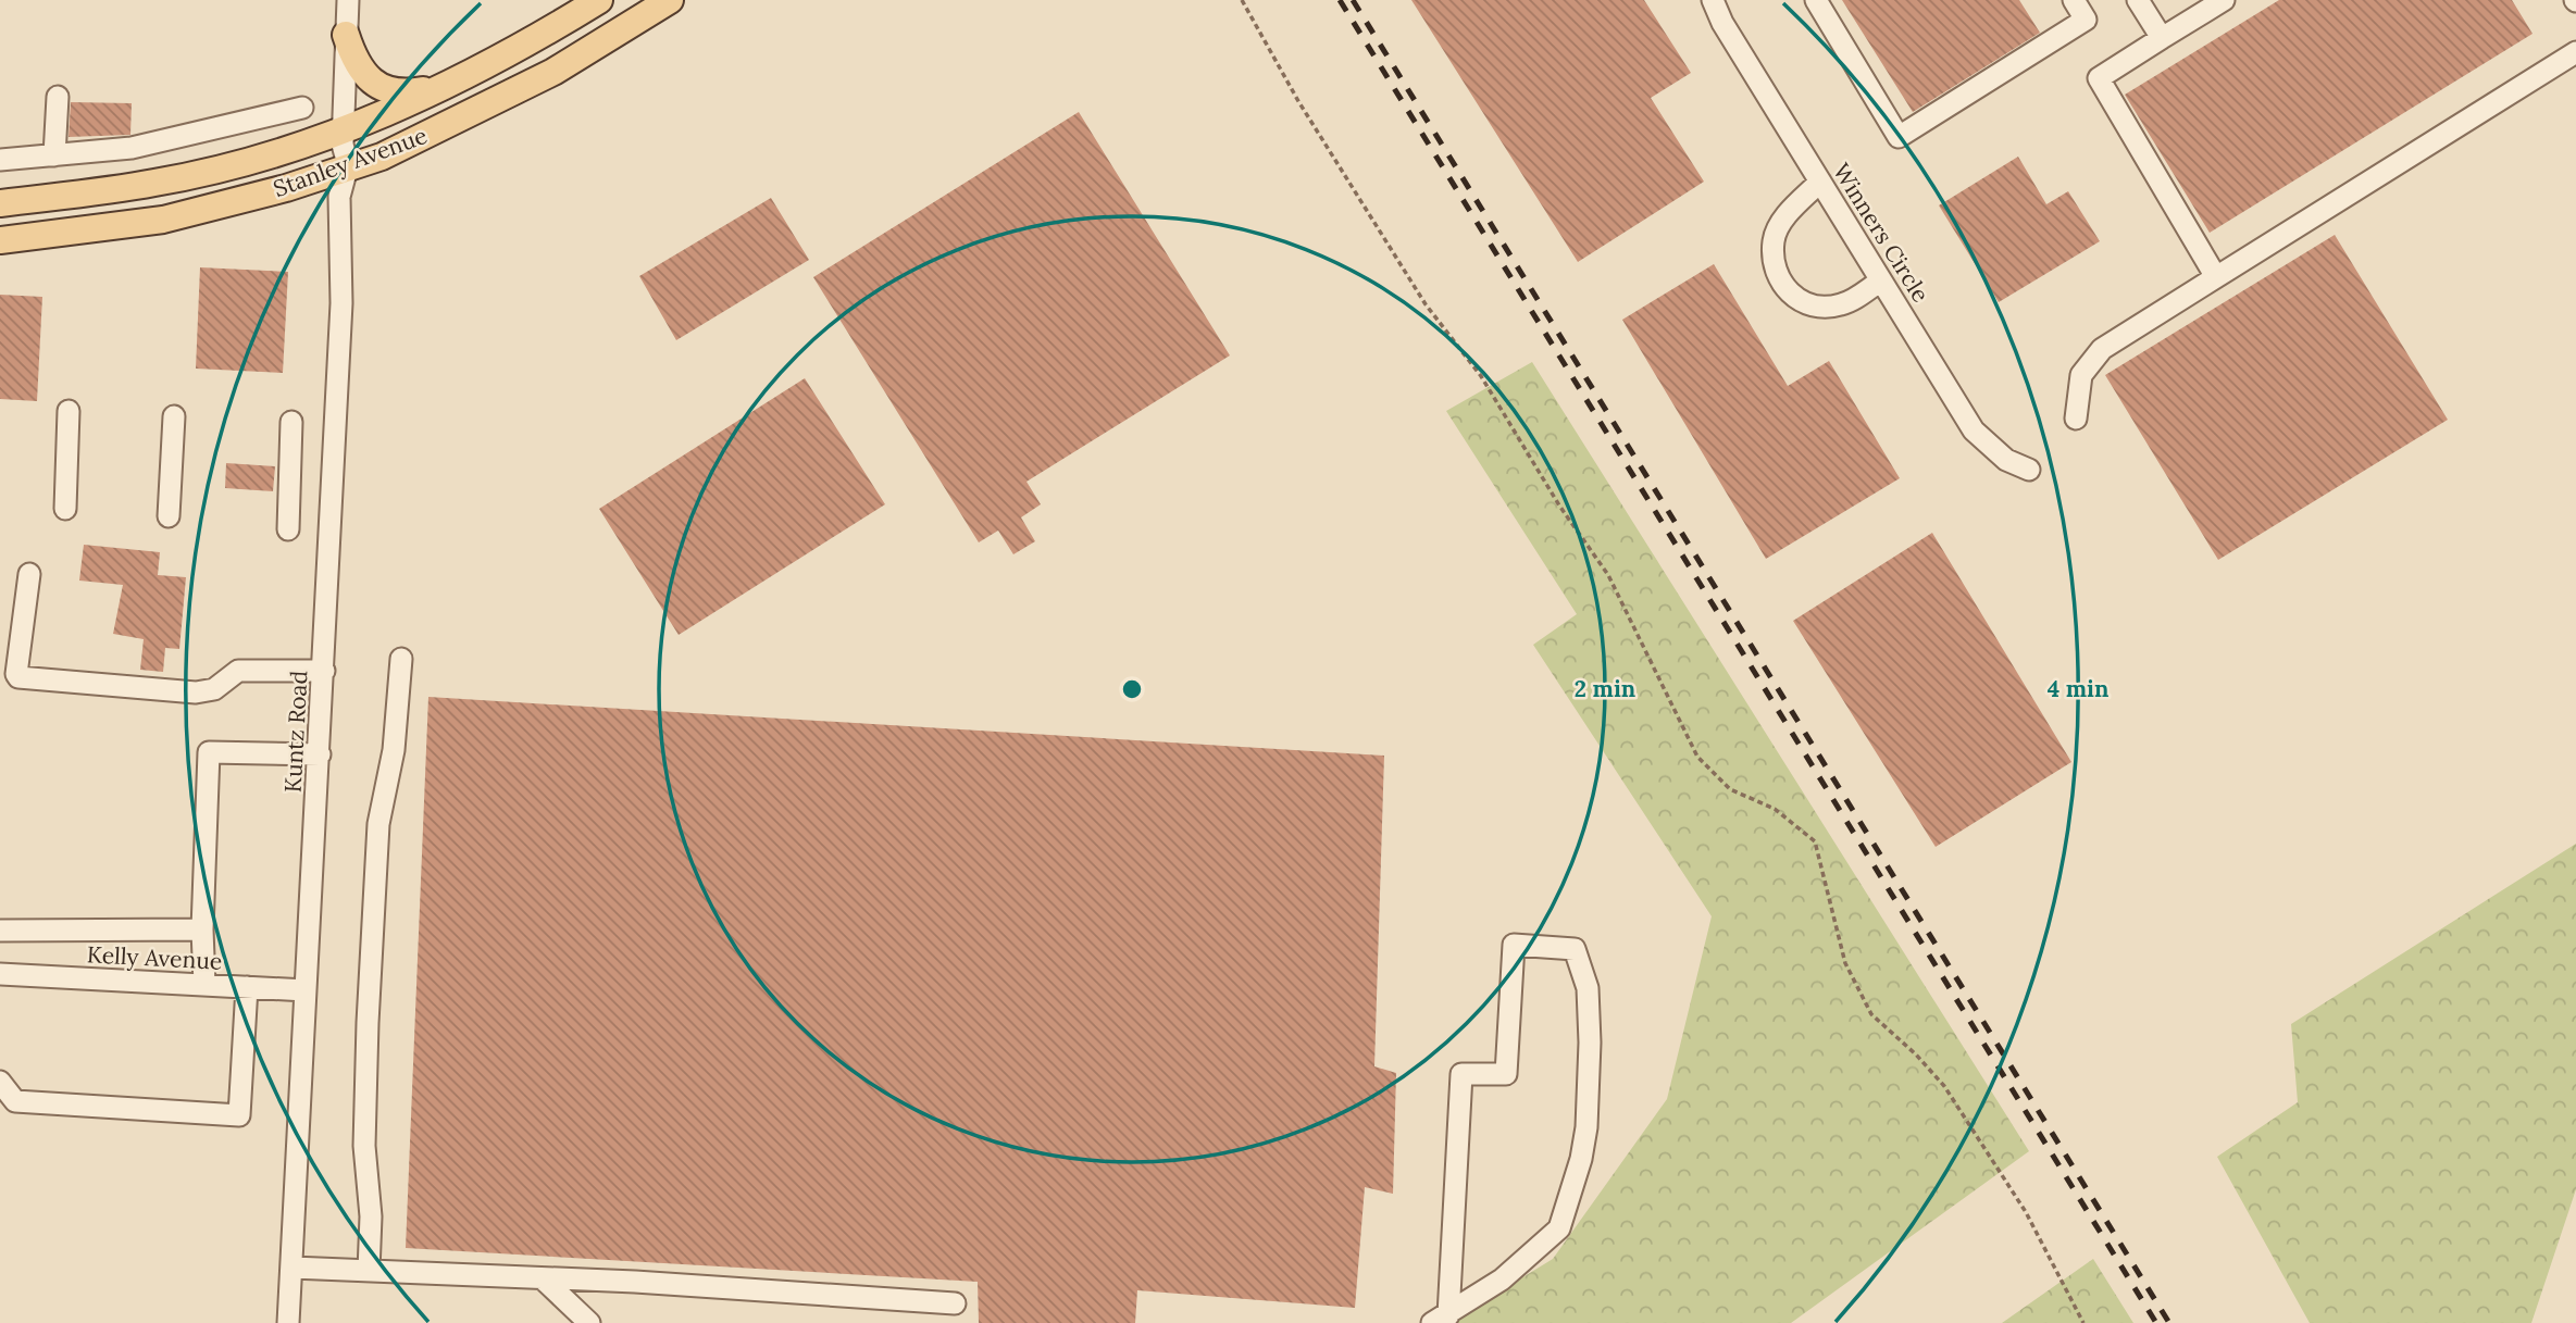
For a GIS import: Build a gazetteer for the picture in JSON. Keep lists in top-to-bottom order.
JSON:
{
  "streets": {
    "main road": ["Stanley Avenue"],
    "street": ["Winners Circle", "Kuntz Road", "Kelly Avenue"]
  },
  "crossings": [
    ["Stanley Avenue", "Kuntz Road"],
    ["Kuntz Road", "Kelly Avenue"]
  ],
  "rings": ["2 min", "4 min"]
}
